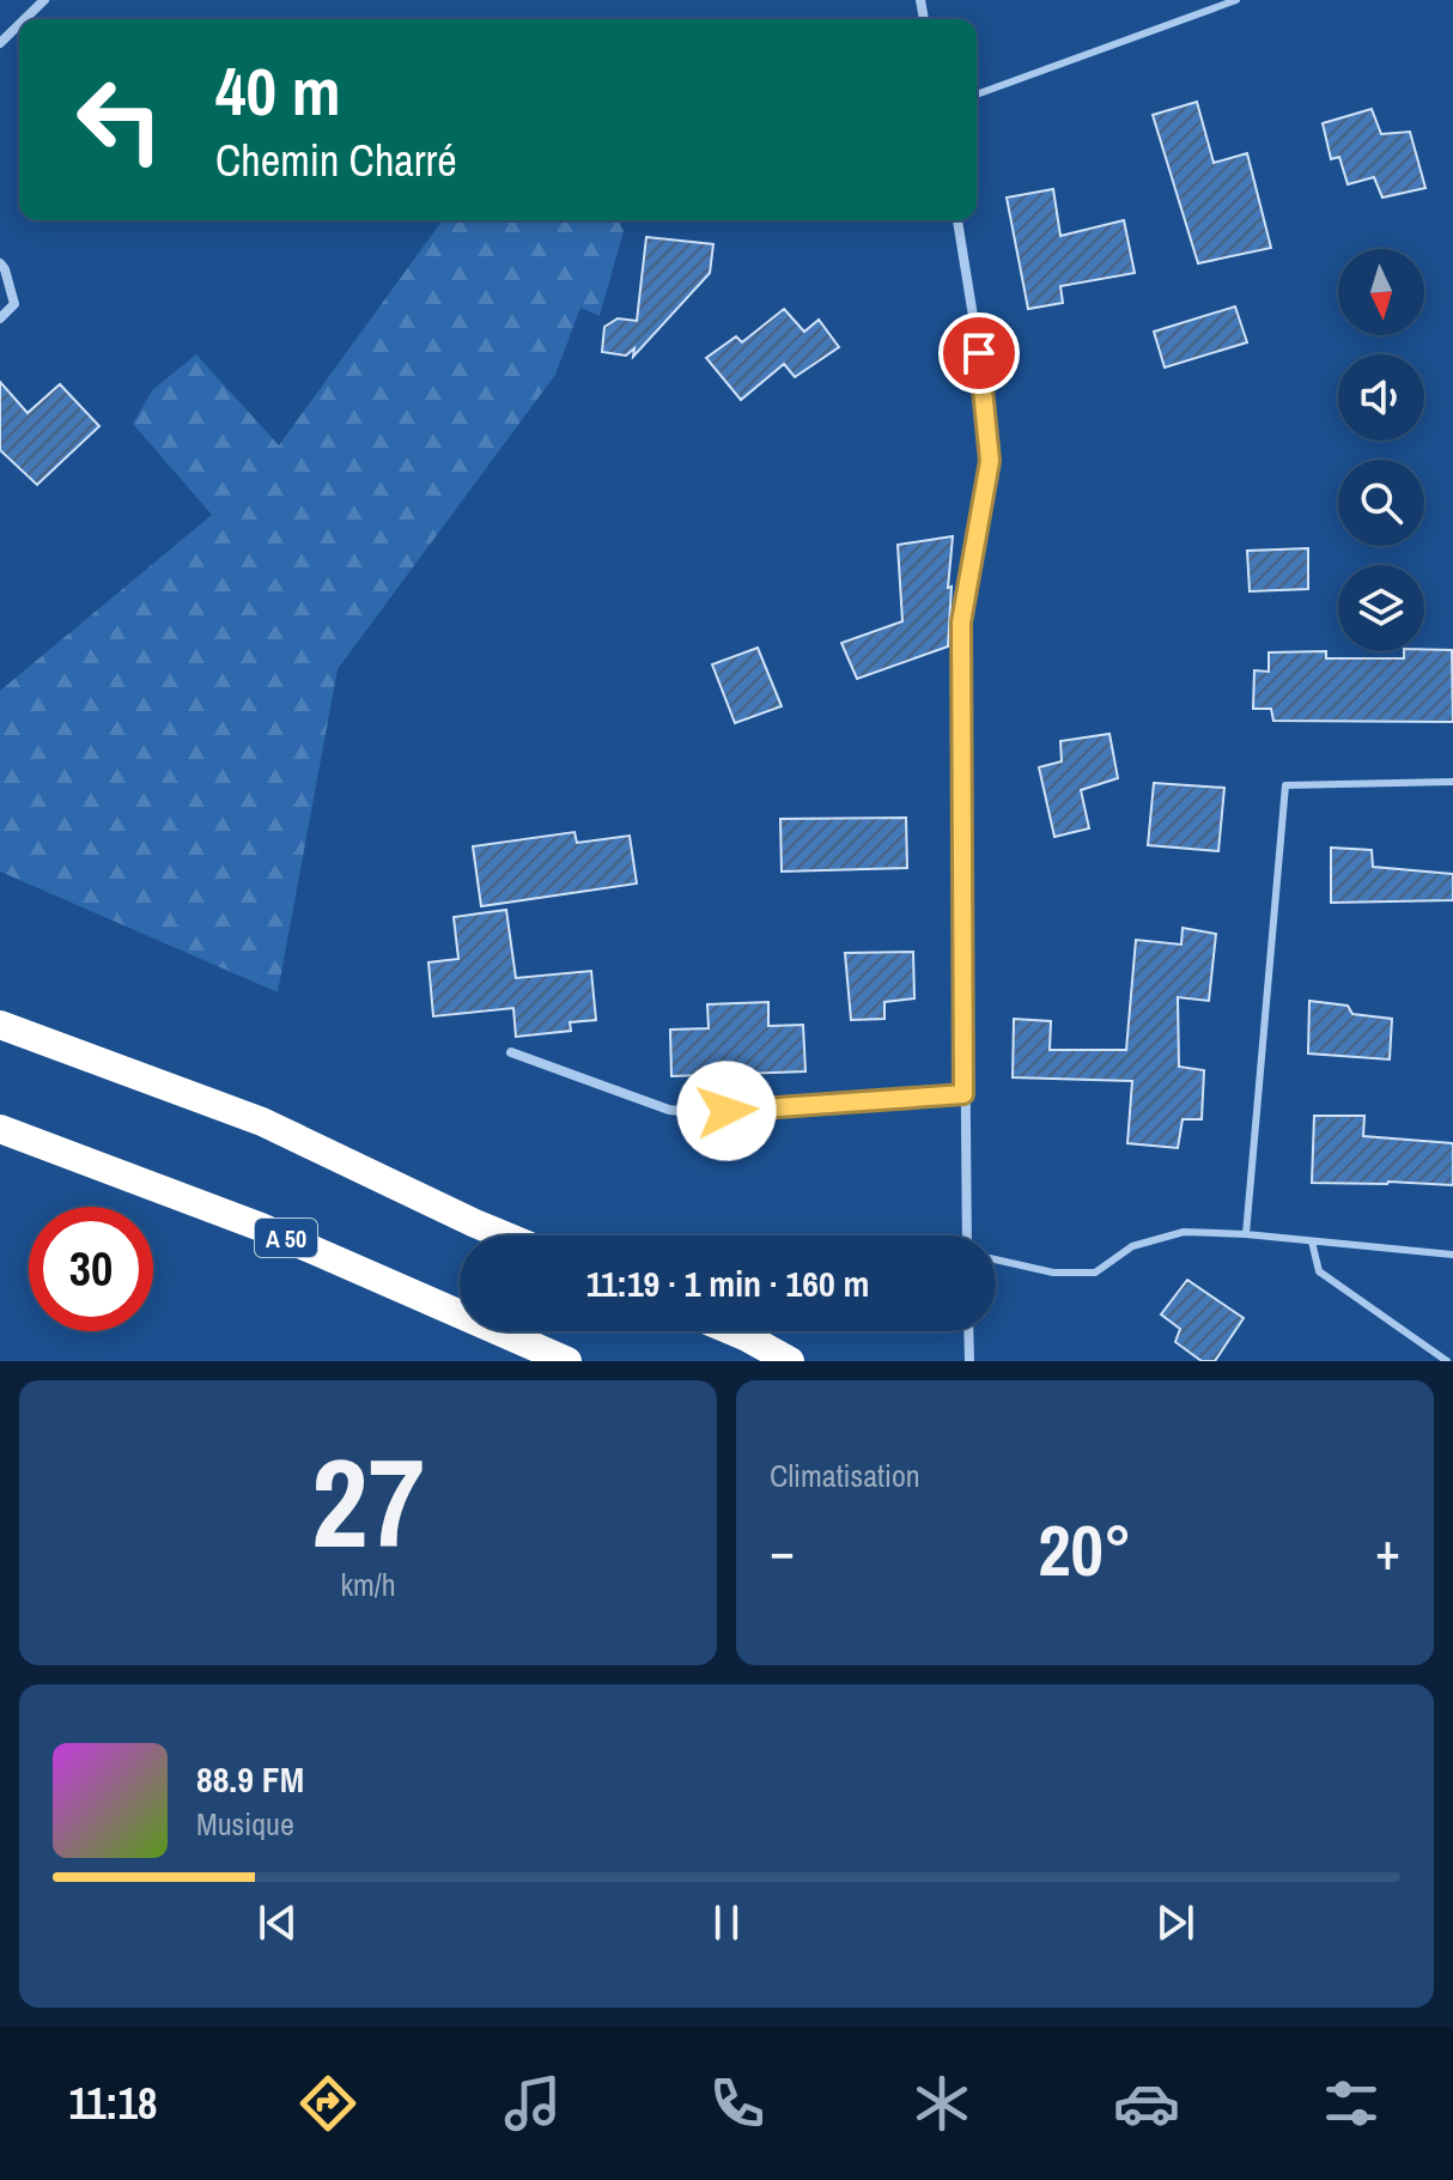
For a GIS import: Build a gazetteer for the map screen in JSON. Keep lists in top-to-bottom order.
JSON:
{
  "streets": {
    "highway": ["A 50"]
  },
  "north": "bottom",
  "page": {
    "turn": ["40 m", "Chemin Charré"],
    "limit": "30",
    "trip": "11:19 · 1 min · 160 m",
    "tile": [
      ["27", "km/h"],
      "Climatisation"
    ],
    "heat": ["−", "20°", "+"],
    "song": ["88.9 FM", "Musique"],
    "tabs": "11:18"
  }
}
